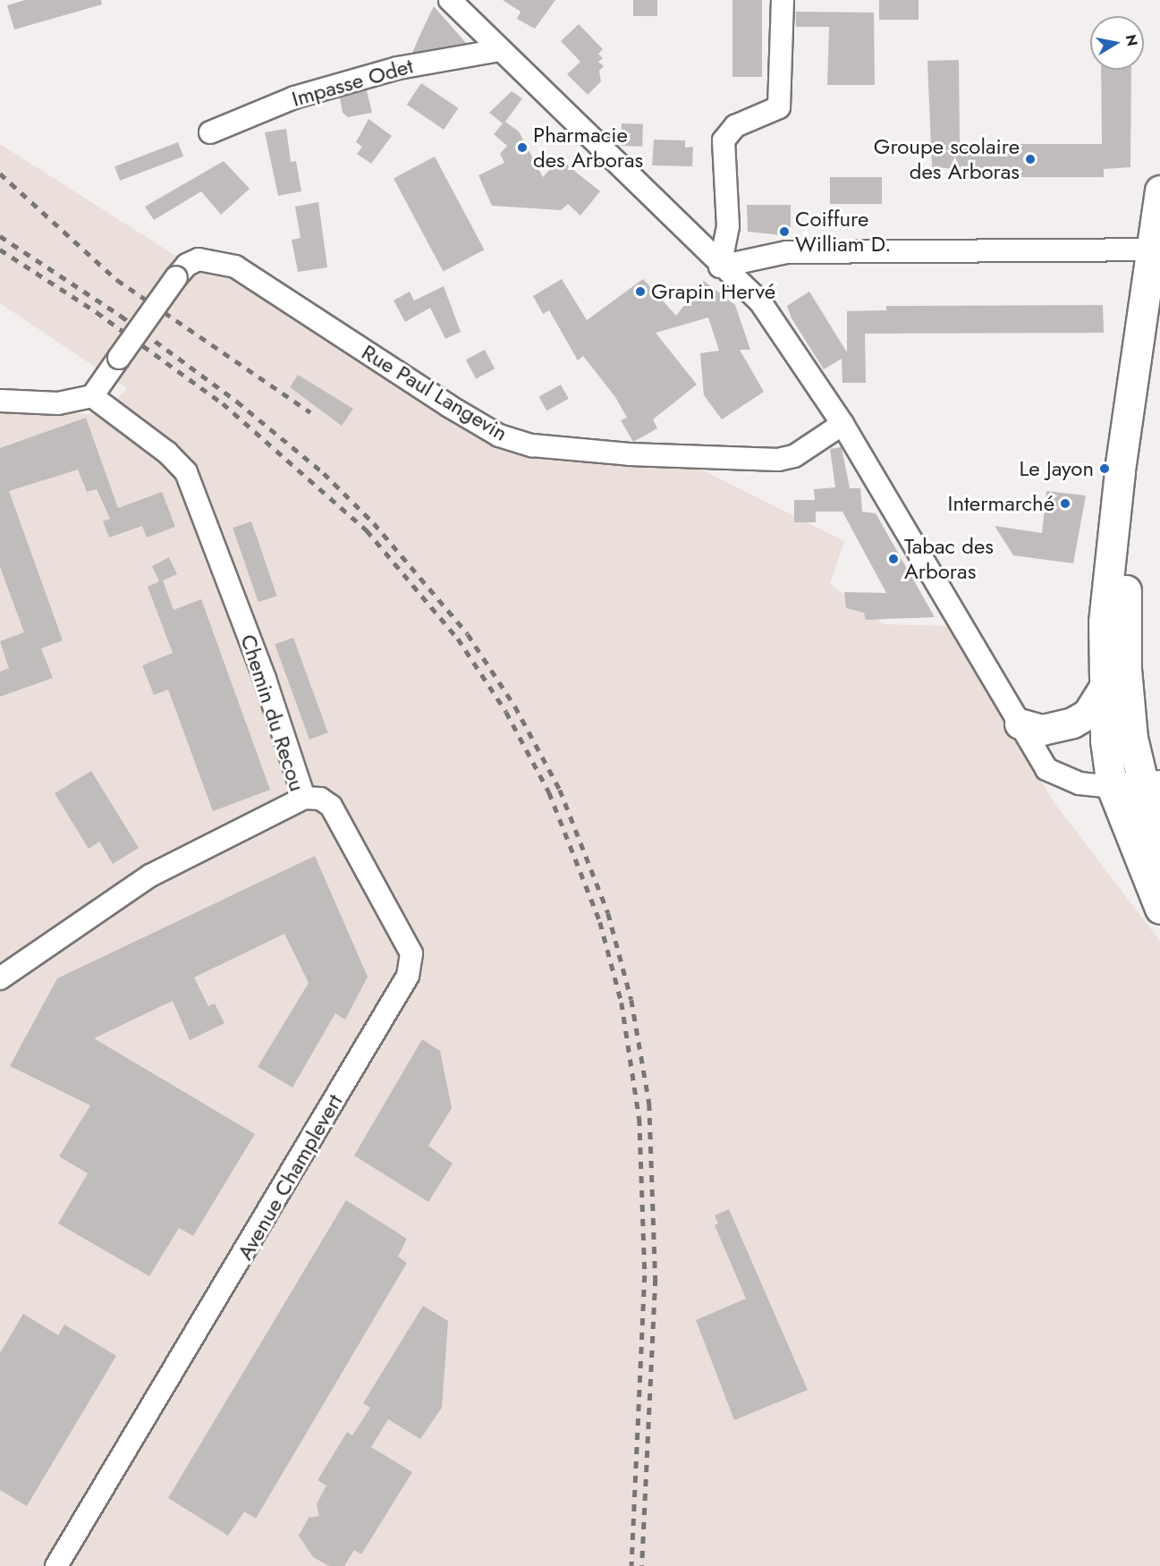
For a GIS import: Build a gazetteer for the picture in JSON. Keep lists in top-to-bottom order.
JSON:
{
  "streets": {
    "street": [
      "Impasse Odet",
      "Rue Paul Langevin",
      "Chemin du Recou",
      "Avenue Champlevert"
    ]
  },
  "crossings": [
    ["Rue Paul Langevin", "Chemin du Recou"],
    ["Chemin du Recou", "Avenue Champlevert"]
  ],
  "places": [
    "Pharmacie des Arboras",
    "Groupe scolaire des Arboras",
    "Coiffure William D.",
    "Grapin Hervé",
    "Le Jayon",
    "Intermarché",
    "Tabac des Arboras"
  ],
  "north": "right"
}
